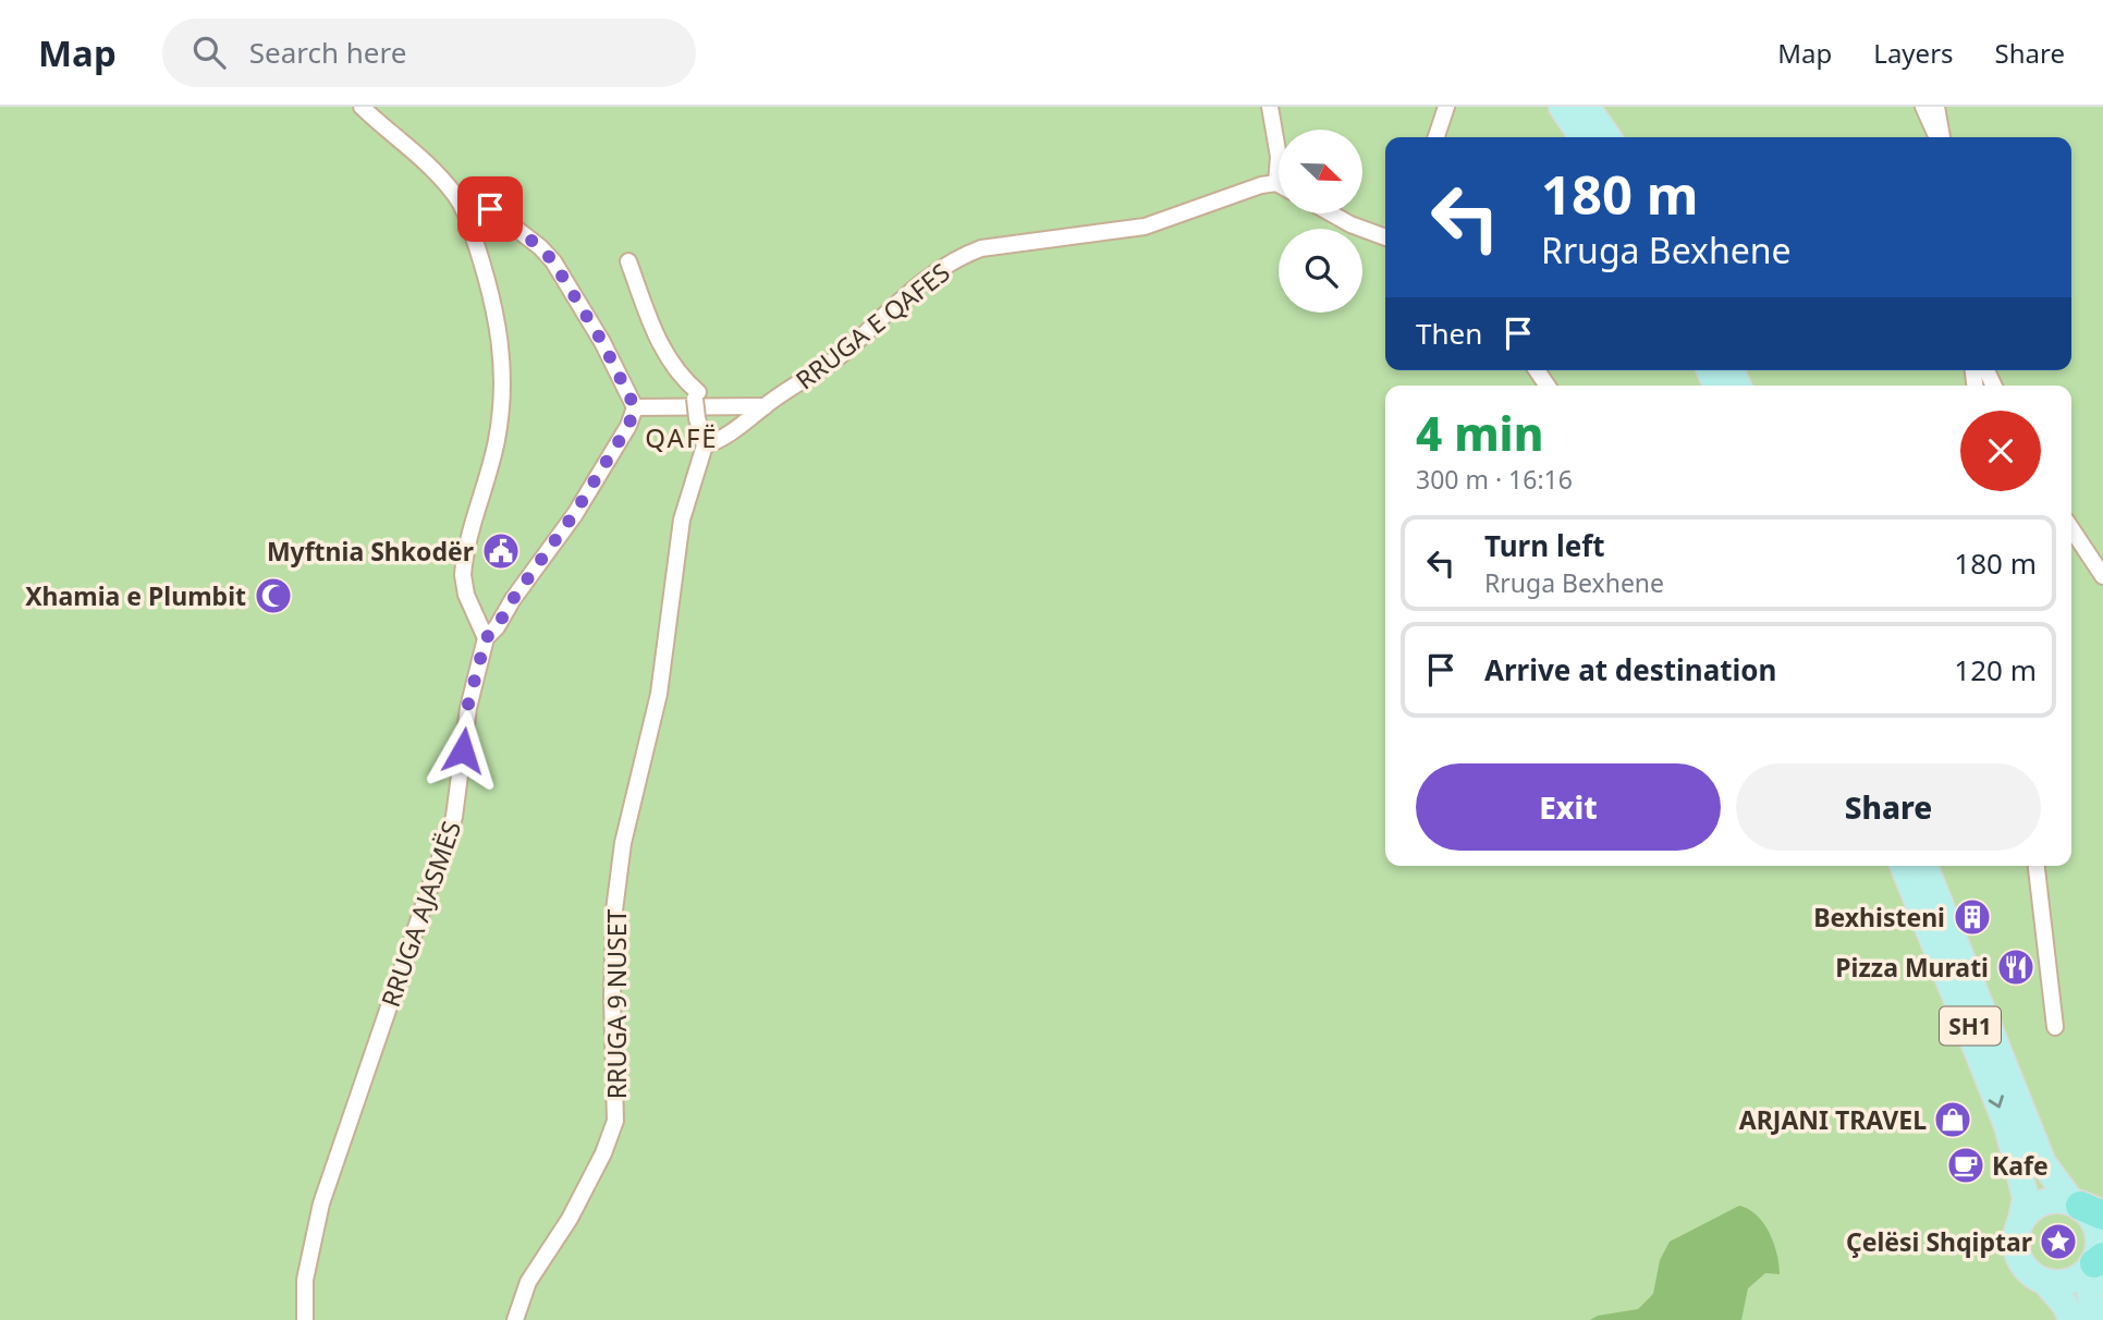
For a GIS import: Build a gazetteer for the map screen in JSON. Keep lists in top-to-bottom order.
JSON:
{
  "streets": {
    "main road": ["SH1"],
    "street": ["RRUGA E QAFES", "RRUGA AJASMËS", "RRUGA 9 NUSET"]
  },
  "crossings": [
    ["RRUGA E QAFES", "RRUGA 9 NUSET"]
  ],
  "districts": ["QAFË"],
  "places": {
    "public building": ["Myftnia Shkodër"],
    "mosque": ["Xhamia e Plumbit"],
    "building": ["Bexhisteni"],
    "restaurant": ["Pizza Murati"],
    "shop": ["ARJANI TRAVEL"],
    "cafe": ["Kafe"],
    "place": ["Çelësi Shqiptar"]
  },
  "north": "bottom right",
  "page": {
    "header": "Map",
    "search": "Search here",
    "nav": ["Map", "Layers", "Share"],
    "turn": ["180 m", "Rruga Bexhene"],
    "then": "Then",
    "heading": ["4 min", "300 m · 16:16"],
    "list": [
      {
        "name": "Turn left",
        "note": "Rruga Bexhene",
        "value": "180 m"
      },
      {
        "name": "Arrive at destination",
        "value": "120 m"
      }
    ],
    "buttons": ["Exit", "Share"]
  }
}
